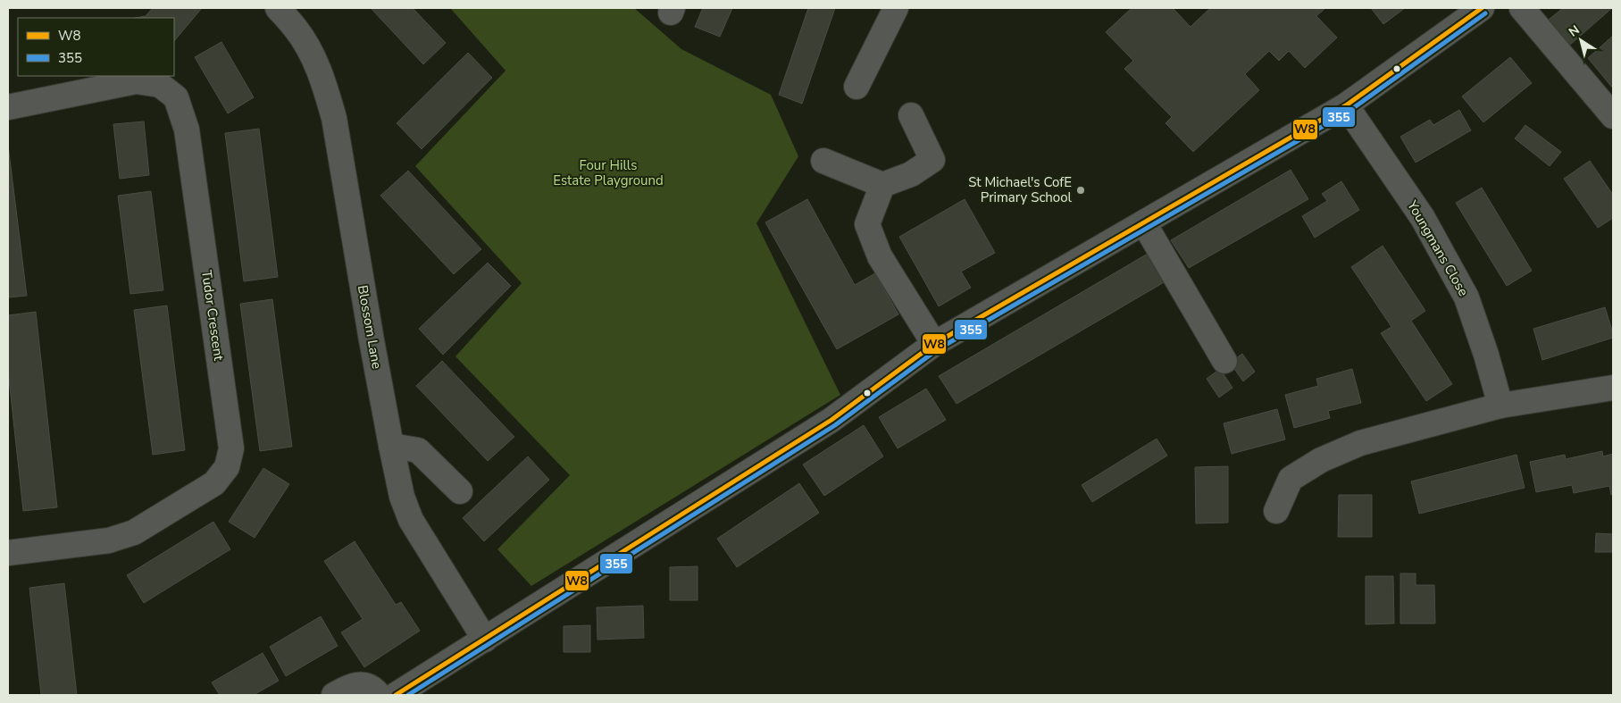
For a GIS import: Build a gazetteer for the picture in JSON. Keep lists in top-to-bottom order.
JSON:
{
  "streets": {
    "street": ["Youngmans Close", "Tudor Crescent", "Blossom Lane"]
  },
  "parks": ["Four Hills Estate Playground"],
  "places": ["St Michael's CofE Primary School"],
  "lines": ["transit line W8", "transit line 355"],
  "legend": ["W8", "355"],
  "north": "top left"
}
